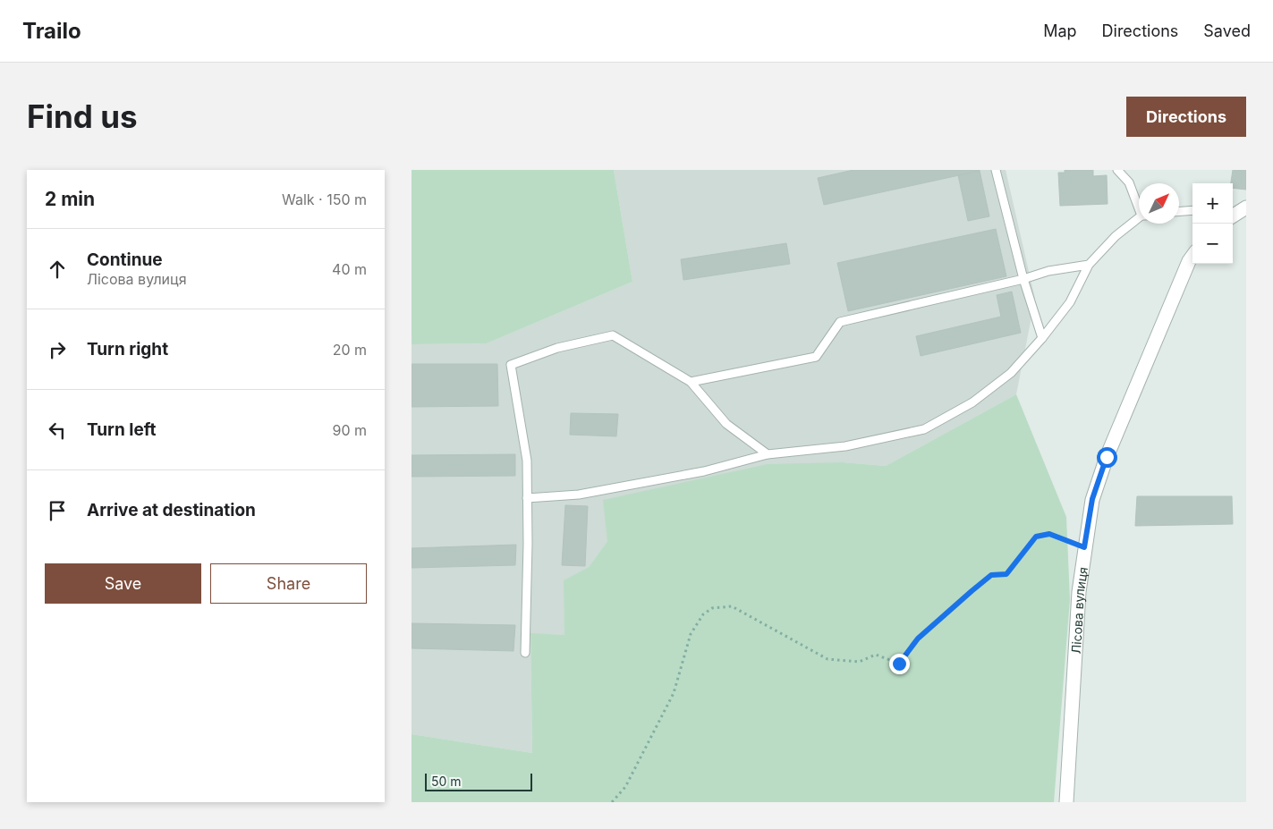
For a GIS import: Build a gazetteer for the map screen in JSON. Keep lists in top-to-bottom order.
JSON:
{
  "streets": {
    "street": ["Лісова вулиця"]
  },
  "scale_bar": "50 m",
  "north": "top right",
  "page": {
    "header": "Trailo",
    "nav": ["Map", "Directions", "Saved"],
    "buttons": [
      "Directions",
      ["Save", "Share"]
    ],
    "title": "Find us",
    "heading": ["2 min", "Walk · 150 m"],
    "map_buttons": ["+", "−"],
    "list": [
      ["Continue", "Лісова вулиця", "40 m"],
      ["Turn right", "20 m"],
      ["Turn left", "90 m"],
      "Arrive at destination"
    ],
    "scale": "50 m"
  }
}
